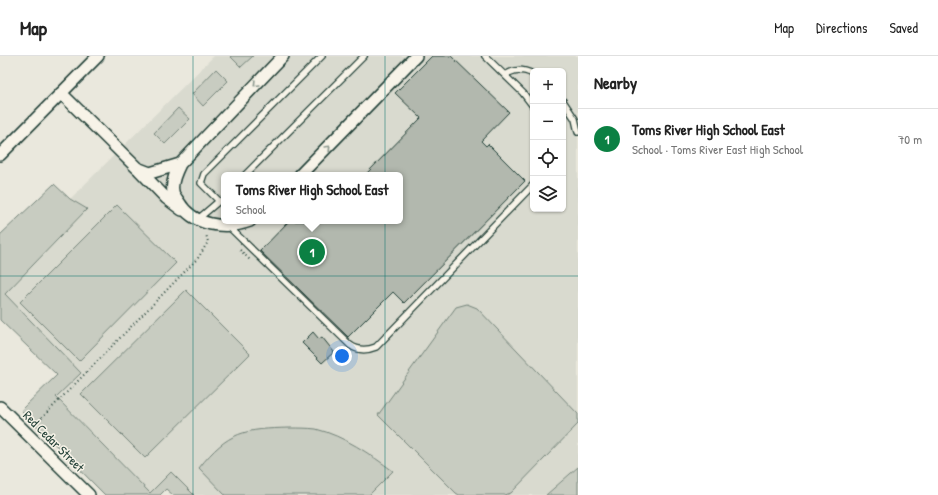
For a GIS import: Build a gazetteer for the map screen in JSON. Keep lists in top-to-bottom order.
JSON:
{
  "streets": {
    "street": ["Red Cedar Street"]
  },
  "page": {
    "header": "Map",
    "nav": ["Map", "Directions", "Saved"],
    "heading": "Nearby",
    "map_buttons": ["+", "−"],
    "list": [
      {
        "mark": "1",
        "name": "Toms River High School East",
        "note": "School · Toms River East High School",
        "value": "70 m"
      }
    ],
    "popup": ["Toms River High School East", "School"],
    "pins": "1"
  }
}
